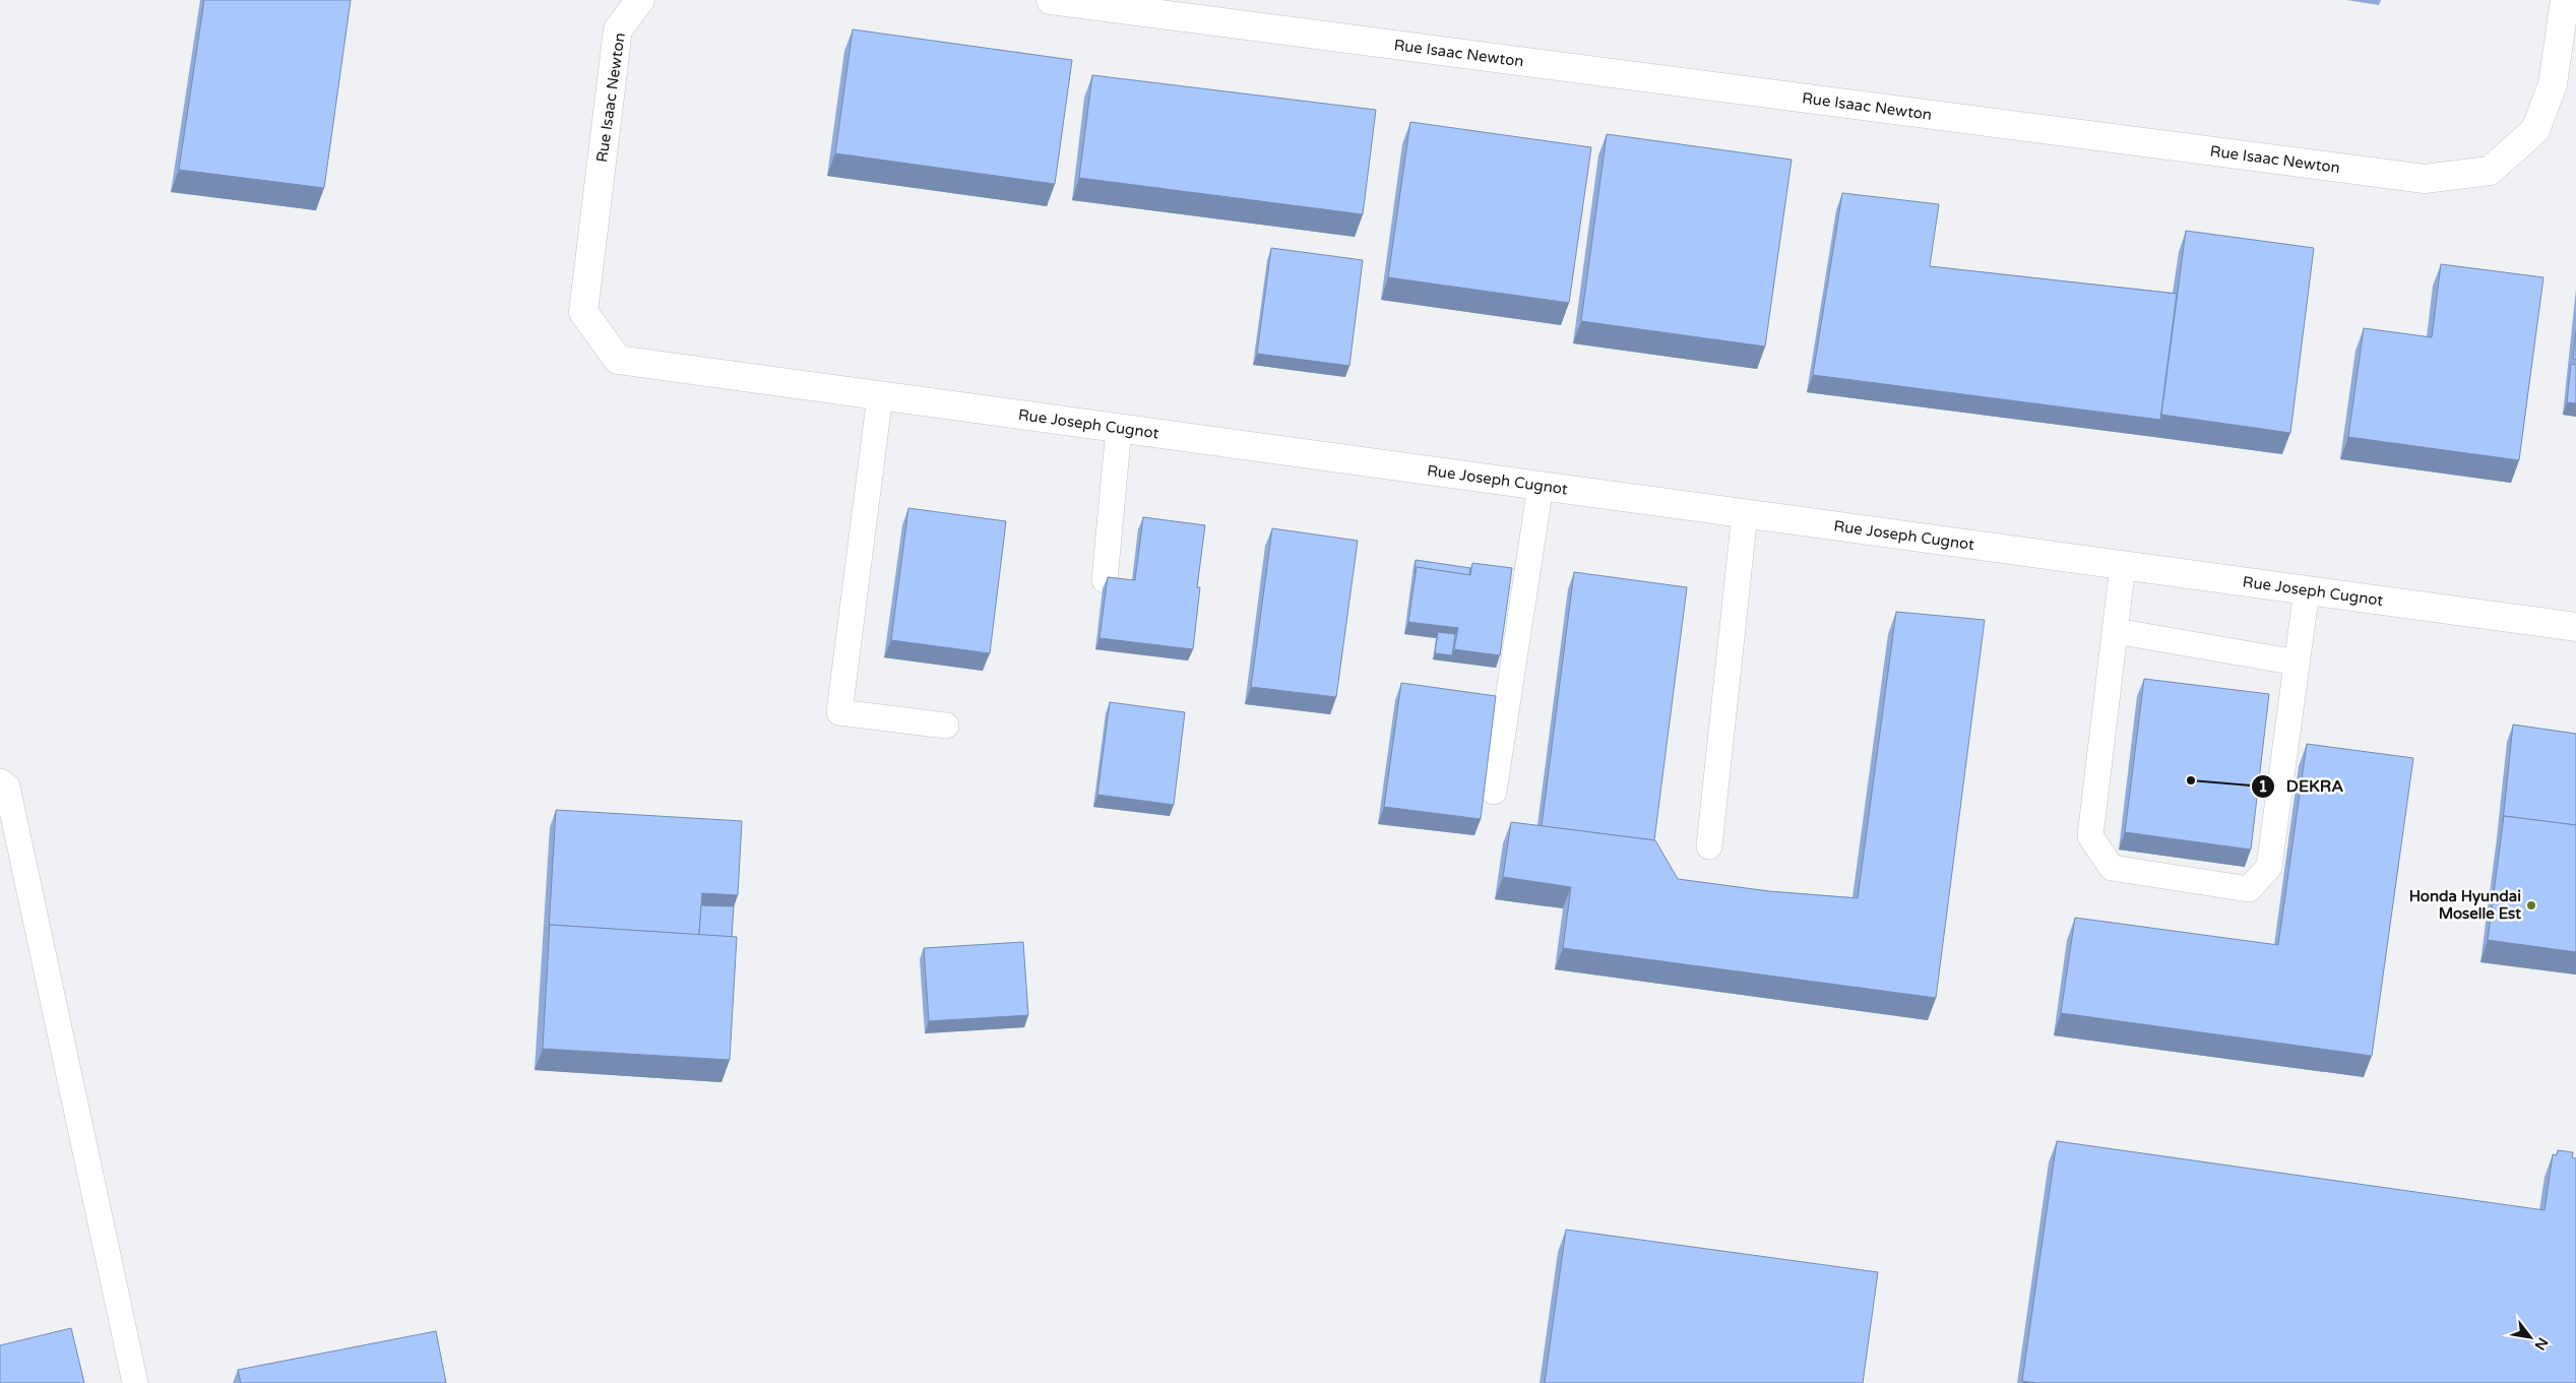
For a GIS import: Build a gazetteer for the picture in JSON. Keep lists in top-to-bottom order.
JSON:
{
  "streets": {
    "street": ["Rue Isaac Newton", "Rue Joseph Cugnot"]
  },
  "crossings": [
    ["Rue Isaac Newton", "Rue Joseph Cugnot"]
  ],
  "places": ["DEKRA", "Honda Hyundai Moselle Est"],
  "north": "bottom right"
}
